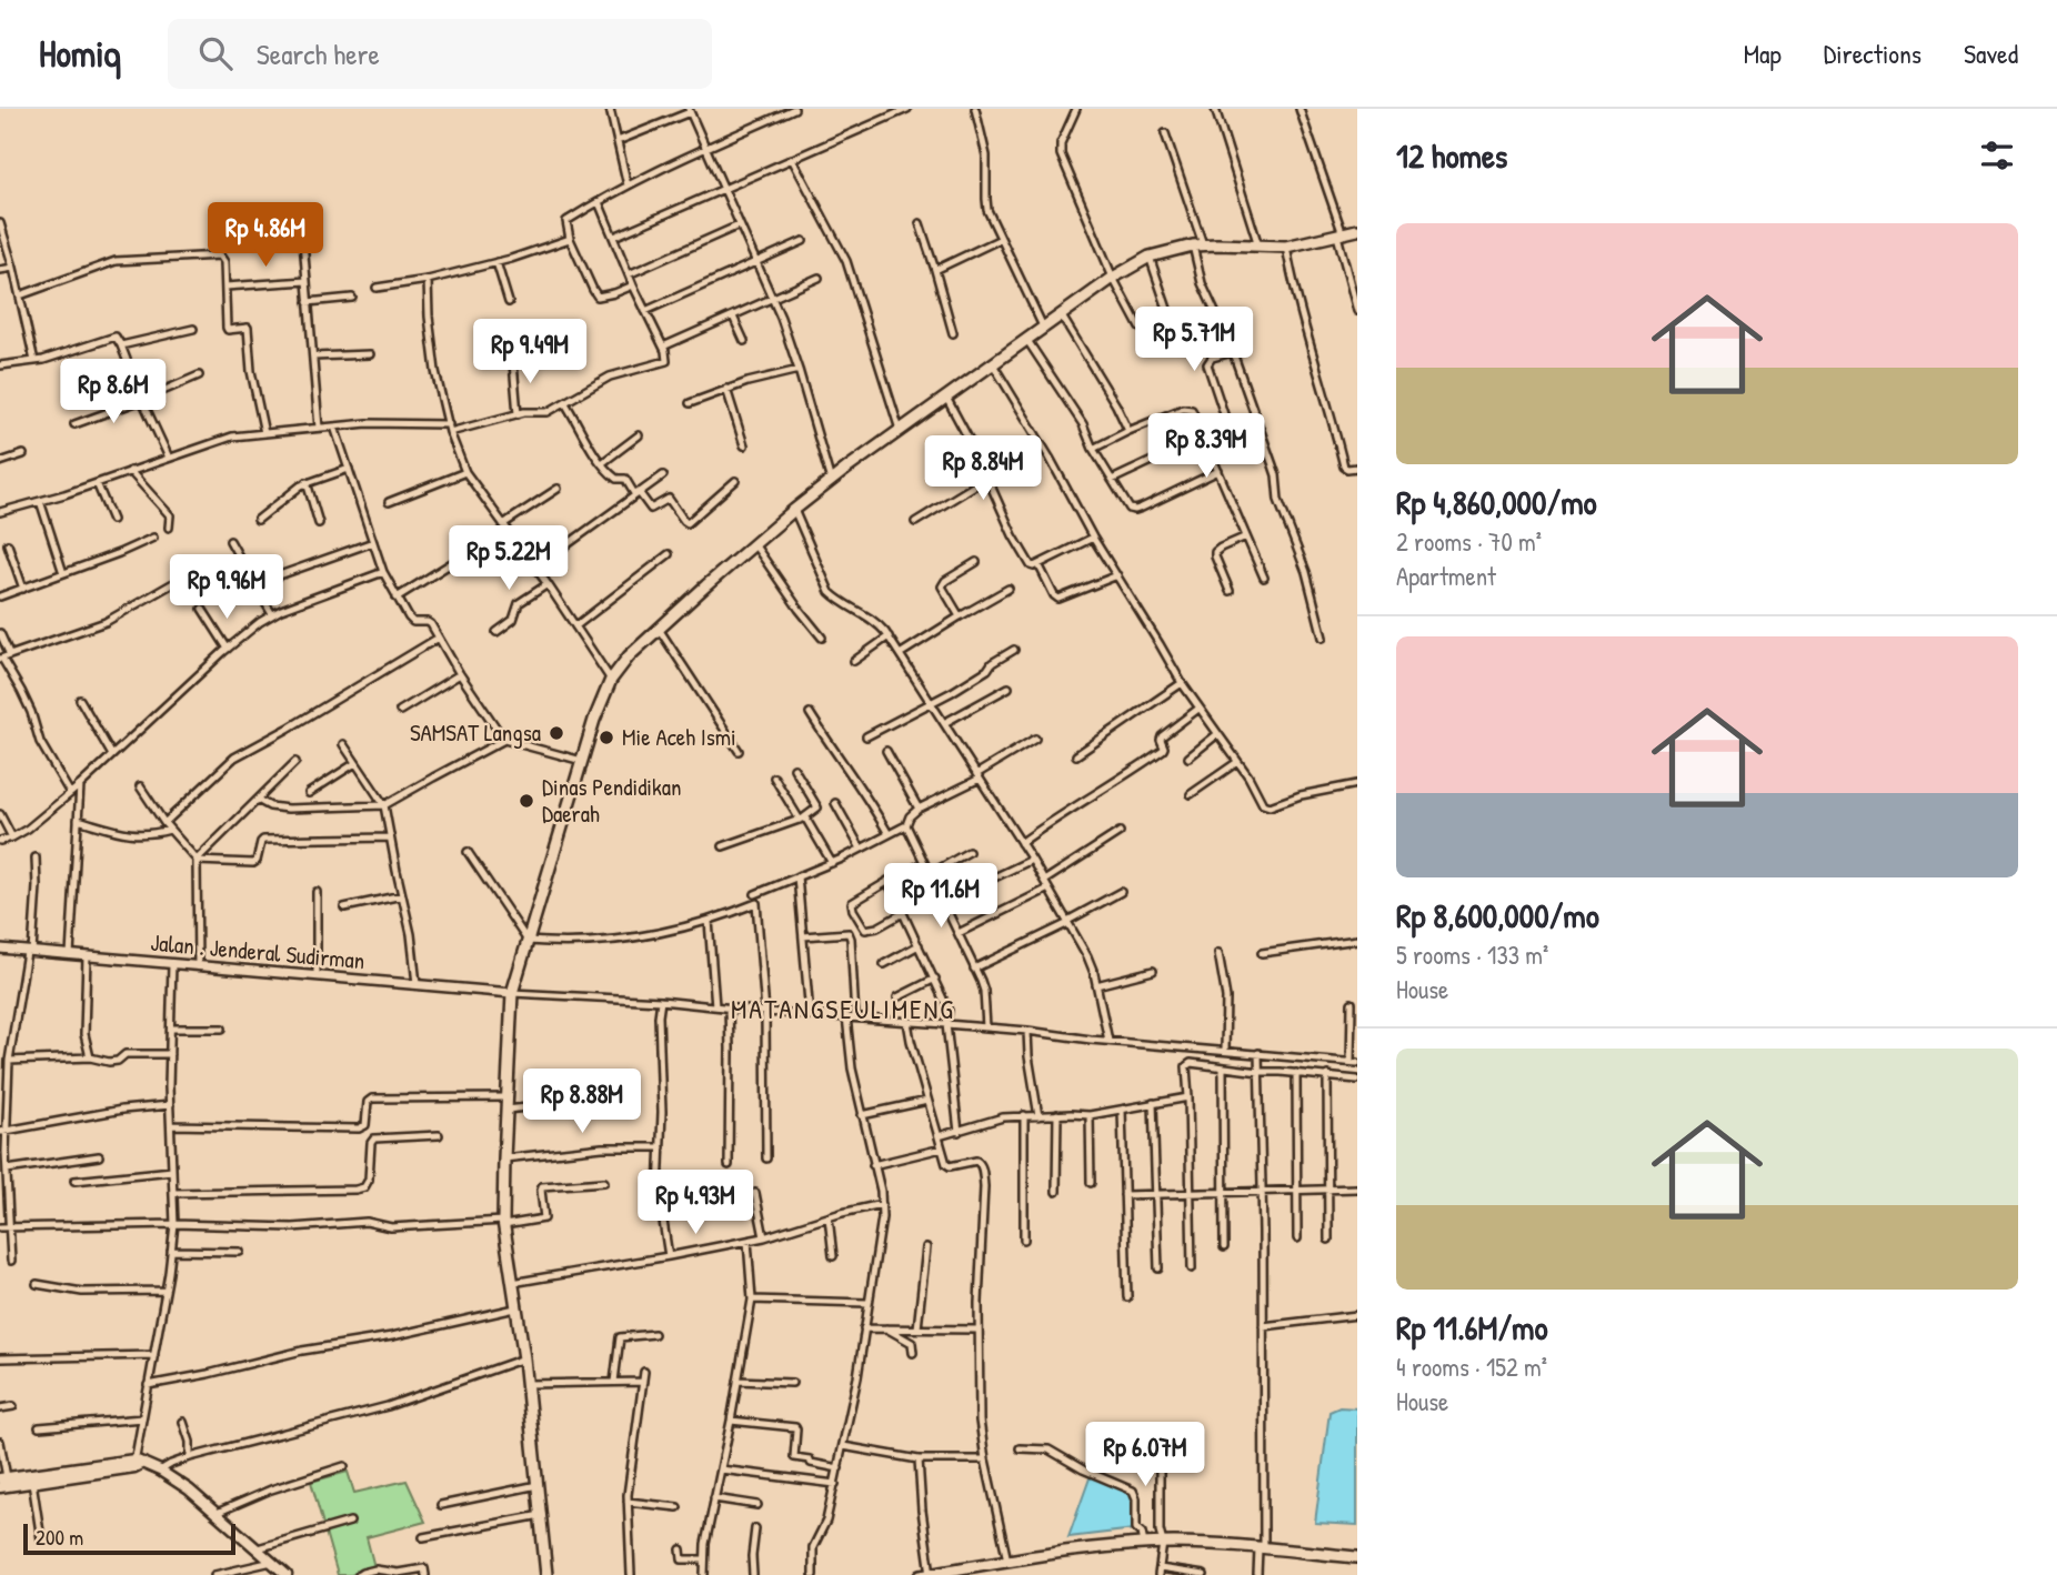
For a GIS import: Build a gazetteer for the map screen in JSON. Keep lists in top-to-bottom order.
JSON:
{
  "streets": {
    "street": ["Jalan . Jenderal Sudirman"]
  },
  "districts": ["MATANGSEULIMENG"],
  "places": ["SAMSAT Langsa", "Mie Aceh Ismi", "Dinas Pendidikan Daerah"],
  "scale_bar": "200 m",
  "page": {
    "header": "Homiq",
    "search": "Search here",
    "nav": ["Map", "Directions", "Saved"],
    "heading": "12 homes",
    "price": [
      "Rp 4.86M",
      "Rp 5.71M",
      "Rp 9.49M",
      "Rp 8.6M",
      "Rp 8.39M",
      "Rp 8.84M",
      "Rp 5.22M",
      "Rp 9.96M",
      "Rp 11.6M",
      "Rp 8.88M",
      "Rp 4.93M",
      "Rp 6.07M"
    ],
    "list": [
      {
        "name": "Rp 4,860,000/mo",
        "note": "2 rooms · 70 m² · Apartment"
      },
      {
        "name": "Rp 8,600,000/mo",
        "note": "5 rooms · 133 m² · House"
      },
      {
        "name": "Rp 11.6M/mo",
        "note": "4 rooms · 152 m² · House"
      }
    ],
    "scale": "200 m"
  }
}
